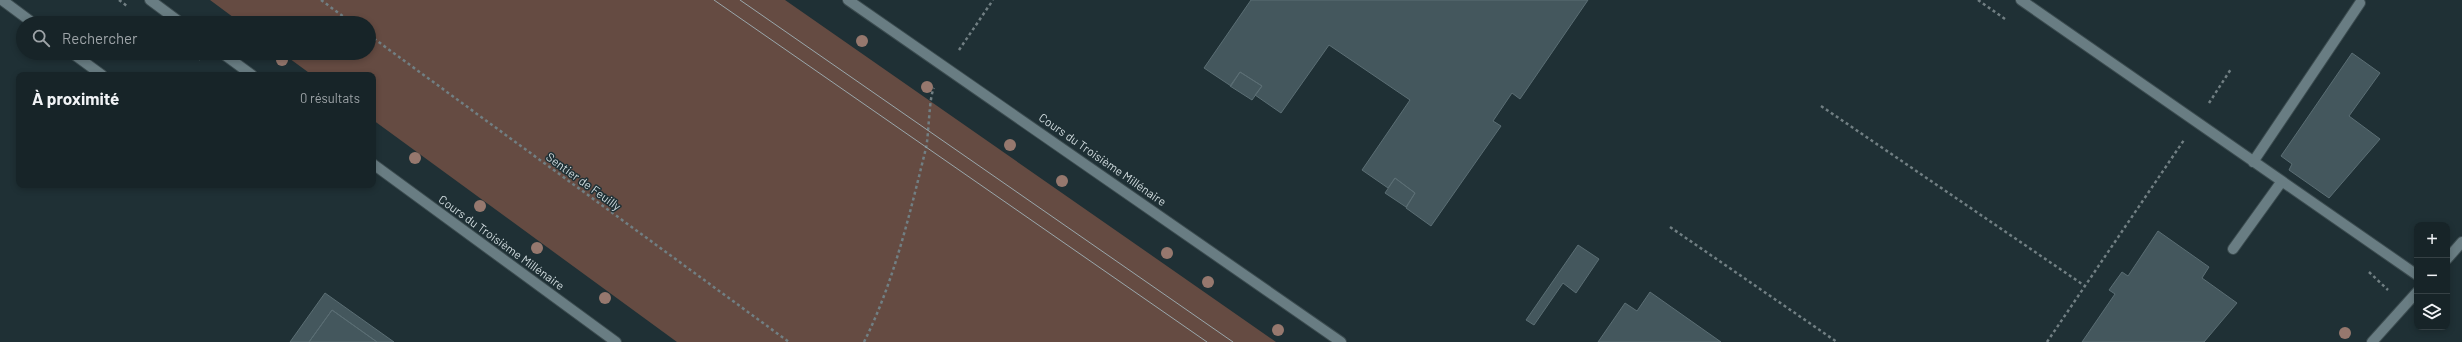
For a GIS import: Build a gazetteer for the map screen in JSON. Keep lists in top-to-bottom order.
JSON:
{
  "streets": {
    "street": ["Cours du Troisième Millénaire"],
    "path": ["Sentier de Feuilly"]
  },
  "page": {
    "search": "Rechercher",
    "heading": ["À proximité", "0 résultats"],
    "map_buttons": ["+", "−"]
  }
}
